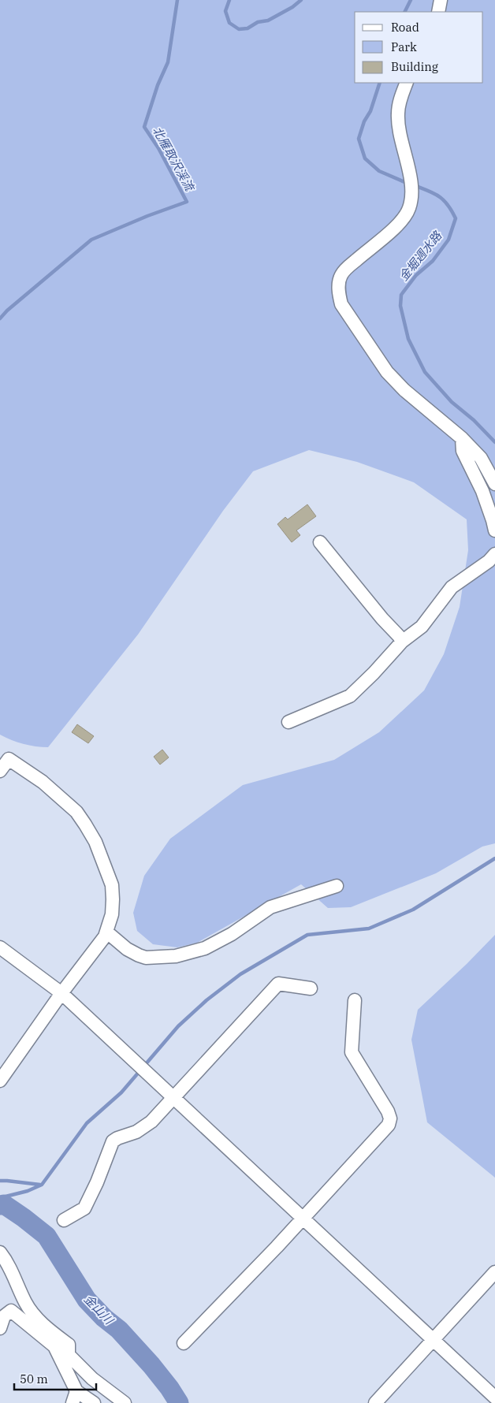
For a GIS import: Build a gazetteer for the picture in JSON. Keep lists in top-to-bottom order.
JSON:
{
  "water": ["北雁取沢渓流", "金堀週水路", "金山川"],
  "legend": ["Road", "Park", "Building"],
  "scale_bar": "50 m"
}
